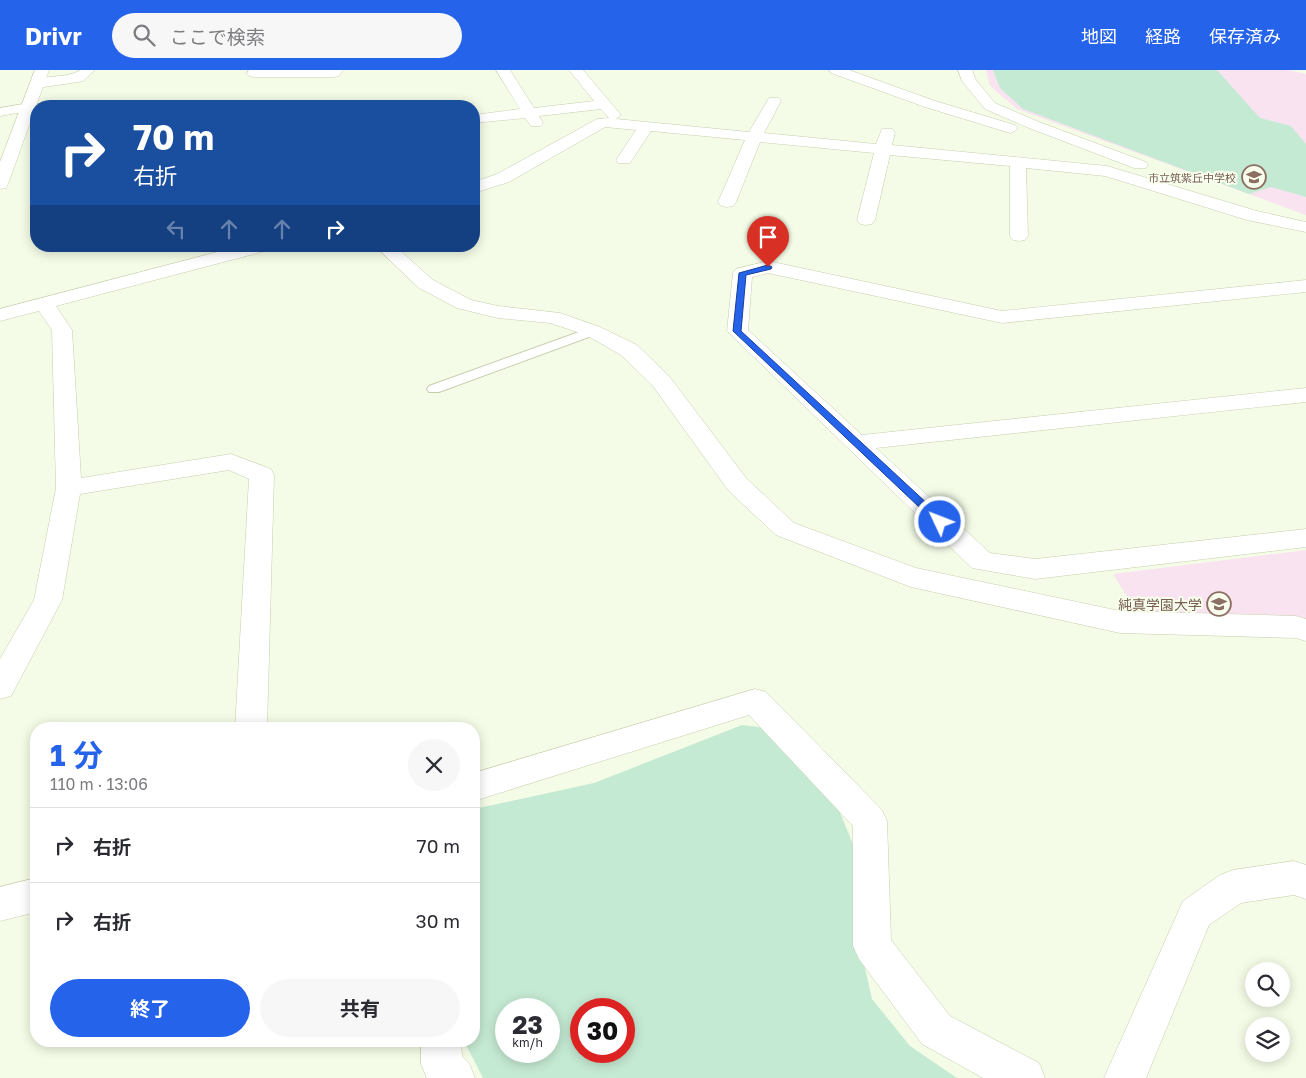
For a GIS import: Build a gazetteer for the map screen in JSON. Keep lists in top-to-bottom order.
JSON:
{
  "places": {
    "school or university": ["市立筑紫丘中学校", "純真学園大学"]
  },
  "page": {
    "header": "Drivr",
    "search": "ここで検索",
    "nav": ["地図", "経路", "保存済み"],
    "turn": ["70 m", "右折"],
    "heading": ["1 分", "110 m · 13:06"],
    "list": [
      {
        "name": "右折",
        "value": "70 m"
      },
      {
        "name": "右折",
        "value": "30 m"
      }
    ],
    "buttons": ["終了", "共有"],
    "speed": "23 km/h",
    "limit": "30"
  }
}
